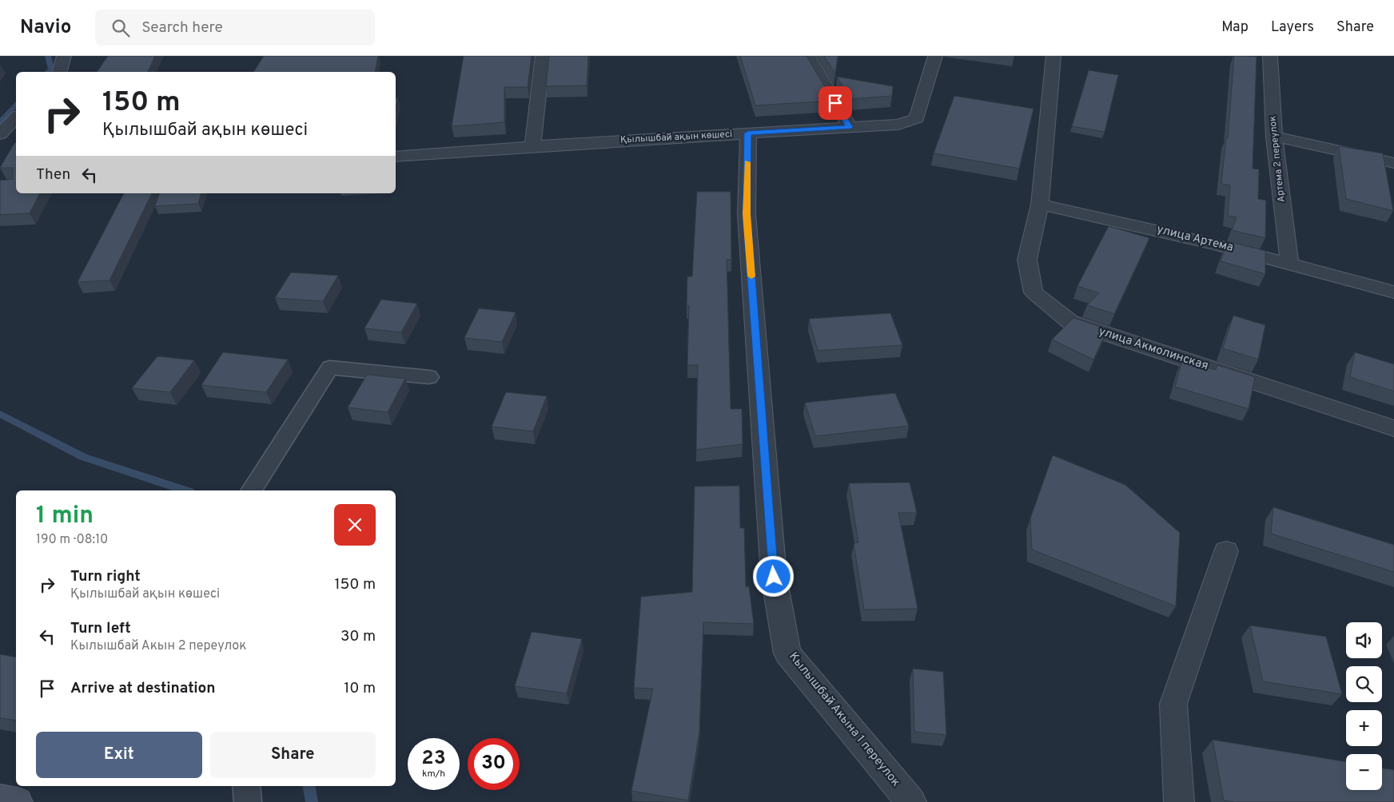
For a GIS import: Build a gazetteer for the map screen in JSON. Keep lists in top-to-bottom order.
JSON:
{
  "streets": {
    "street": [
      "Қылышбай ақын көшесі",
      "Артема 2 переулок",
      "улица Артема",
      "улица Акмолинская",
      "Кылышбай Акына 1 переулок"
    ]
  },
  "crossings": [
    ["Қылышбай ақын көшесі", "Кылышбай Акына 1 переулок"],
    ["Артема 2 переулок", "улица Артема"],
    ["улица Артема", "улица Акмолинская"]
  ],
  "page": {
    "header": "Navio",
    "search": "Search here",
    "nav": ["Map", "Layers", "Share"],
    "turn": ["150 m", "Қылышбай ақын көшесі"],
    "then": "Then",
    "heading": ["1 min", "190 m · 08:10"],
    "list": [
      {
        "name": "Turn right",
        "note": "Қылышбай ақын көшесі",
        "value": "150 m"
      },
      {
        "name": "Turn left",
        "note": "Кылышбай Акын 2 переулок",
        "value": "30 m"
      },
      {
        "name": "Arrive at destination",
        "value": "10 m"
      }
    ],
    "map_buttons": ["+", "−"],
    "buttons": ["Exit", "Share"],
    "speed": "23 km/h",
    "limit": "30"
  }
}
